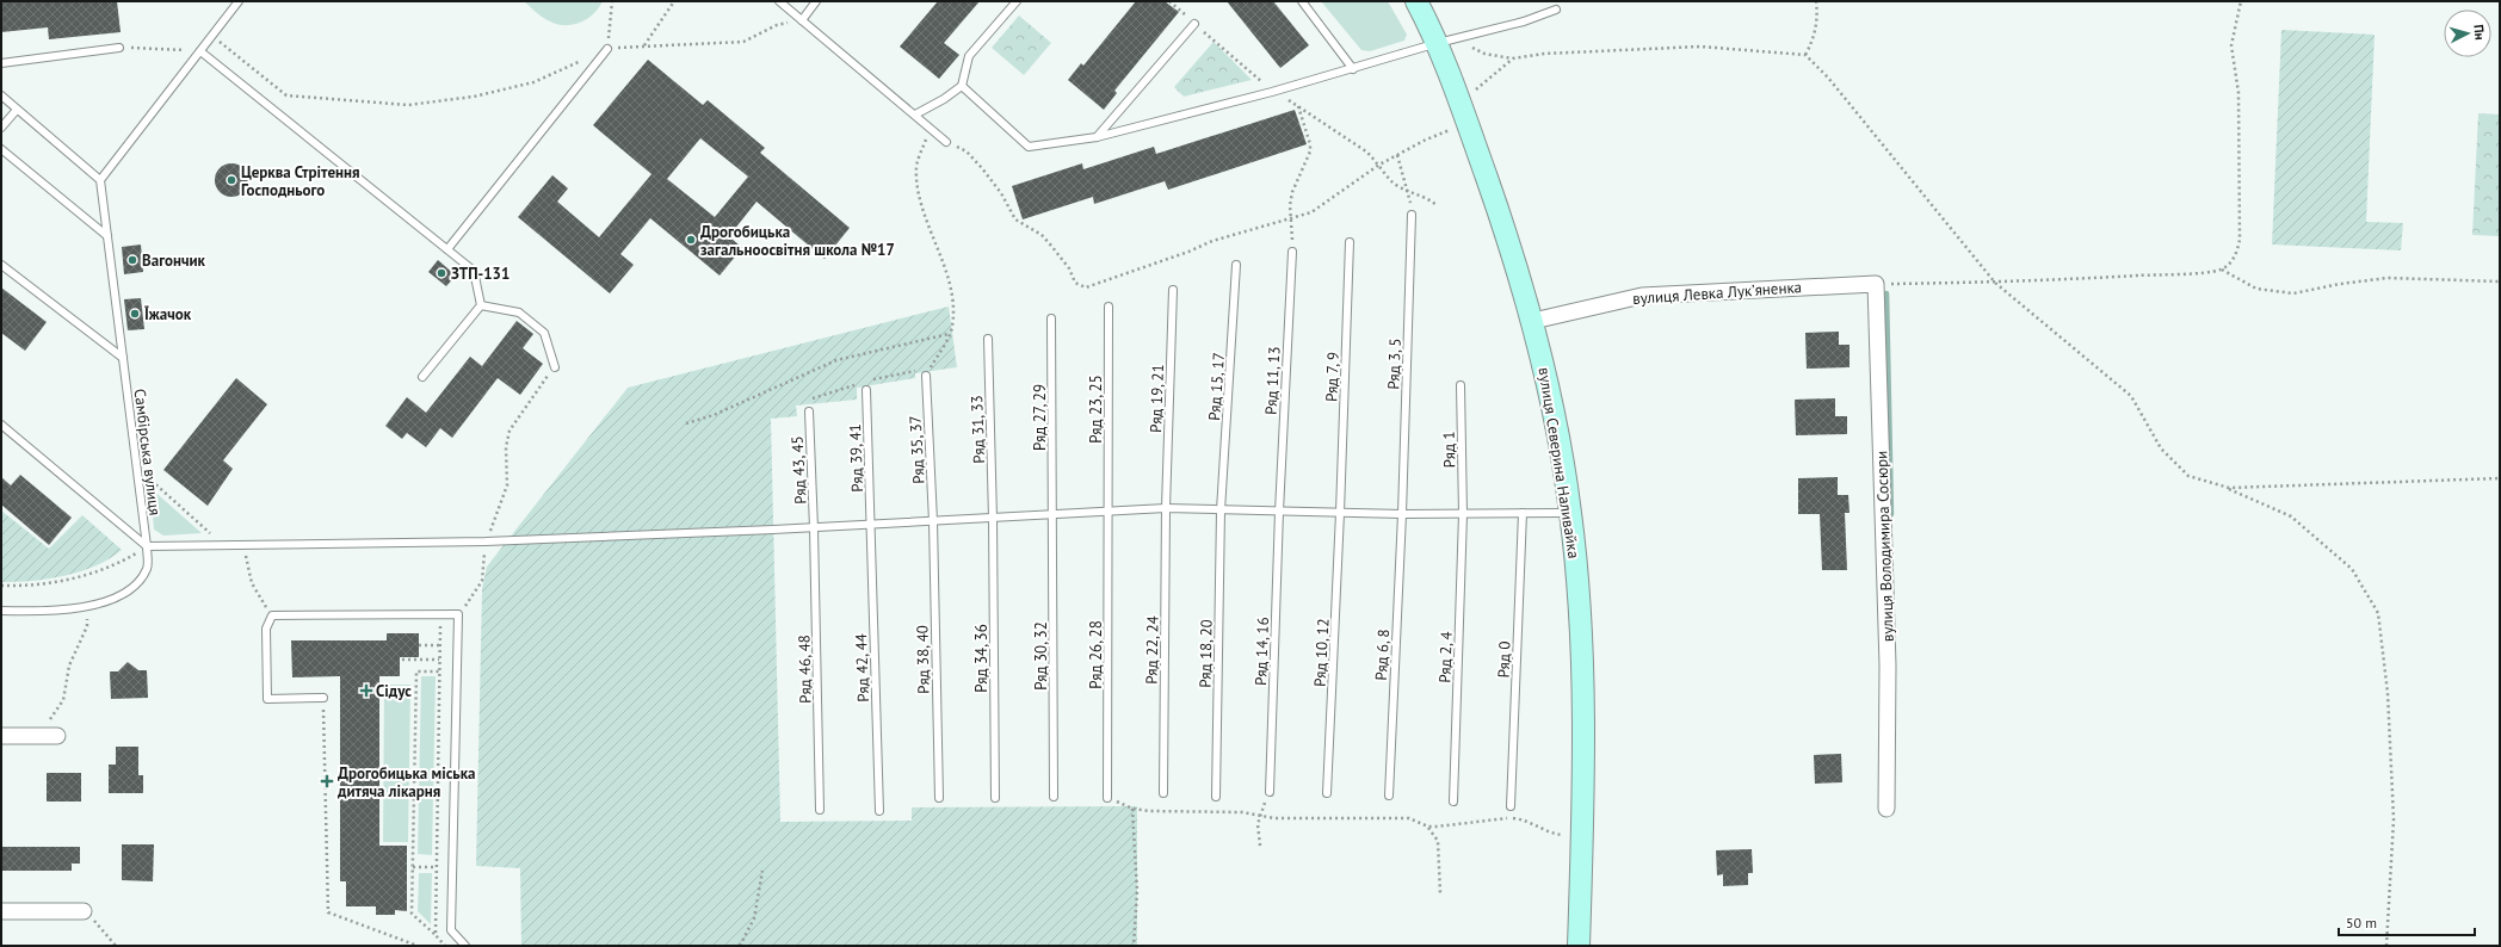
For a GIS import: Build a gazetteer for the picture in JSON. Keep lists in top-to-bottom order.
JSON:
{
  "streets": {
    "street": ["вулиця Левка Лукʼяненка", "вулиця Северина Наливайка", "вулиця Володимира Сосюри"],
    "lane": [
      "Ряд 3, 5",
      "Ряд 7, 9",
      "Ряд 11, 13",
      "Ряд 15, 17",
      "Ряд 19, 21",
      "Ряд 23, 25",
      "Ряд 27, 29",
      "Ряд 31, 33",
      "Ряд 35, 37",
      "Ряд 1",
      "Самбірська вулиця",
      "Ряд 39, 41",
      "Ряд 43, 45",
      "Ряд 22, 24",
      "Ряд 14, 16",
      "Ряд 10, 12",
      "Ряд 18, 20",
      "Ряд 26, 28",
      "Ряд 6, 8",
      "Ряд 30, 32",
      "Ряд 2, 4",
      "Ряд 34, 36",
      "Ряд 38, 40",
      "Ряд 0",
      "Ряд 42, 44",
      "Ряд 46, 48"
    ]
  },
  "crossings": [
    ["вулиця Левка Лукʼяненка", "вулиця Северина Наливайка"],
    ["вулиця Левка Лукʼяненка", "вулиця Володимира Сосюри"],
    ["Ряд 3, 5", "Ряд 6, 8"],
    ["Ряд 7, 9", "Ряд 10, 12"],
    ["Ряд 11, 13", "Ряд 14, 16"],
    ["Ряд 15, 17", "Ряд 18, 20"],
    ["Ряд 19, 21", "Ряд 22, 24"],
    ["Ряд 23, 25", "Ряд 26, 28"],
    ["Ряд 27, 29", "Ряд 30, 32"],
    ["Ряд 31, 33", "Ряд 34, 36"],
    ["Ряд 35, 37", "Ряд 38, 40"],
    ["Ряд 1", "Ряд 2, 4"],
    ["Ряд 39, 41", "Ряд 42, 44"],
    ["Ряд 43, 45", "Ряд 46, 48"]
  ],
  "places": {
    "other": [
      "Церква Стрітення Господнього",
      "Дрогобицька загальноосвітня школа №17",
      "Вагончик",
      "ЗТП-131",
      "Їжачок"
    ],
    "health": ["Сідус", "Дрогобицька міська дитяча лікарня"]
  },
  "scale_bar": "50 m",
  "north": "right"
}
